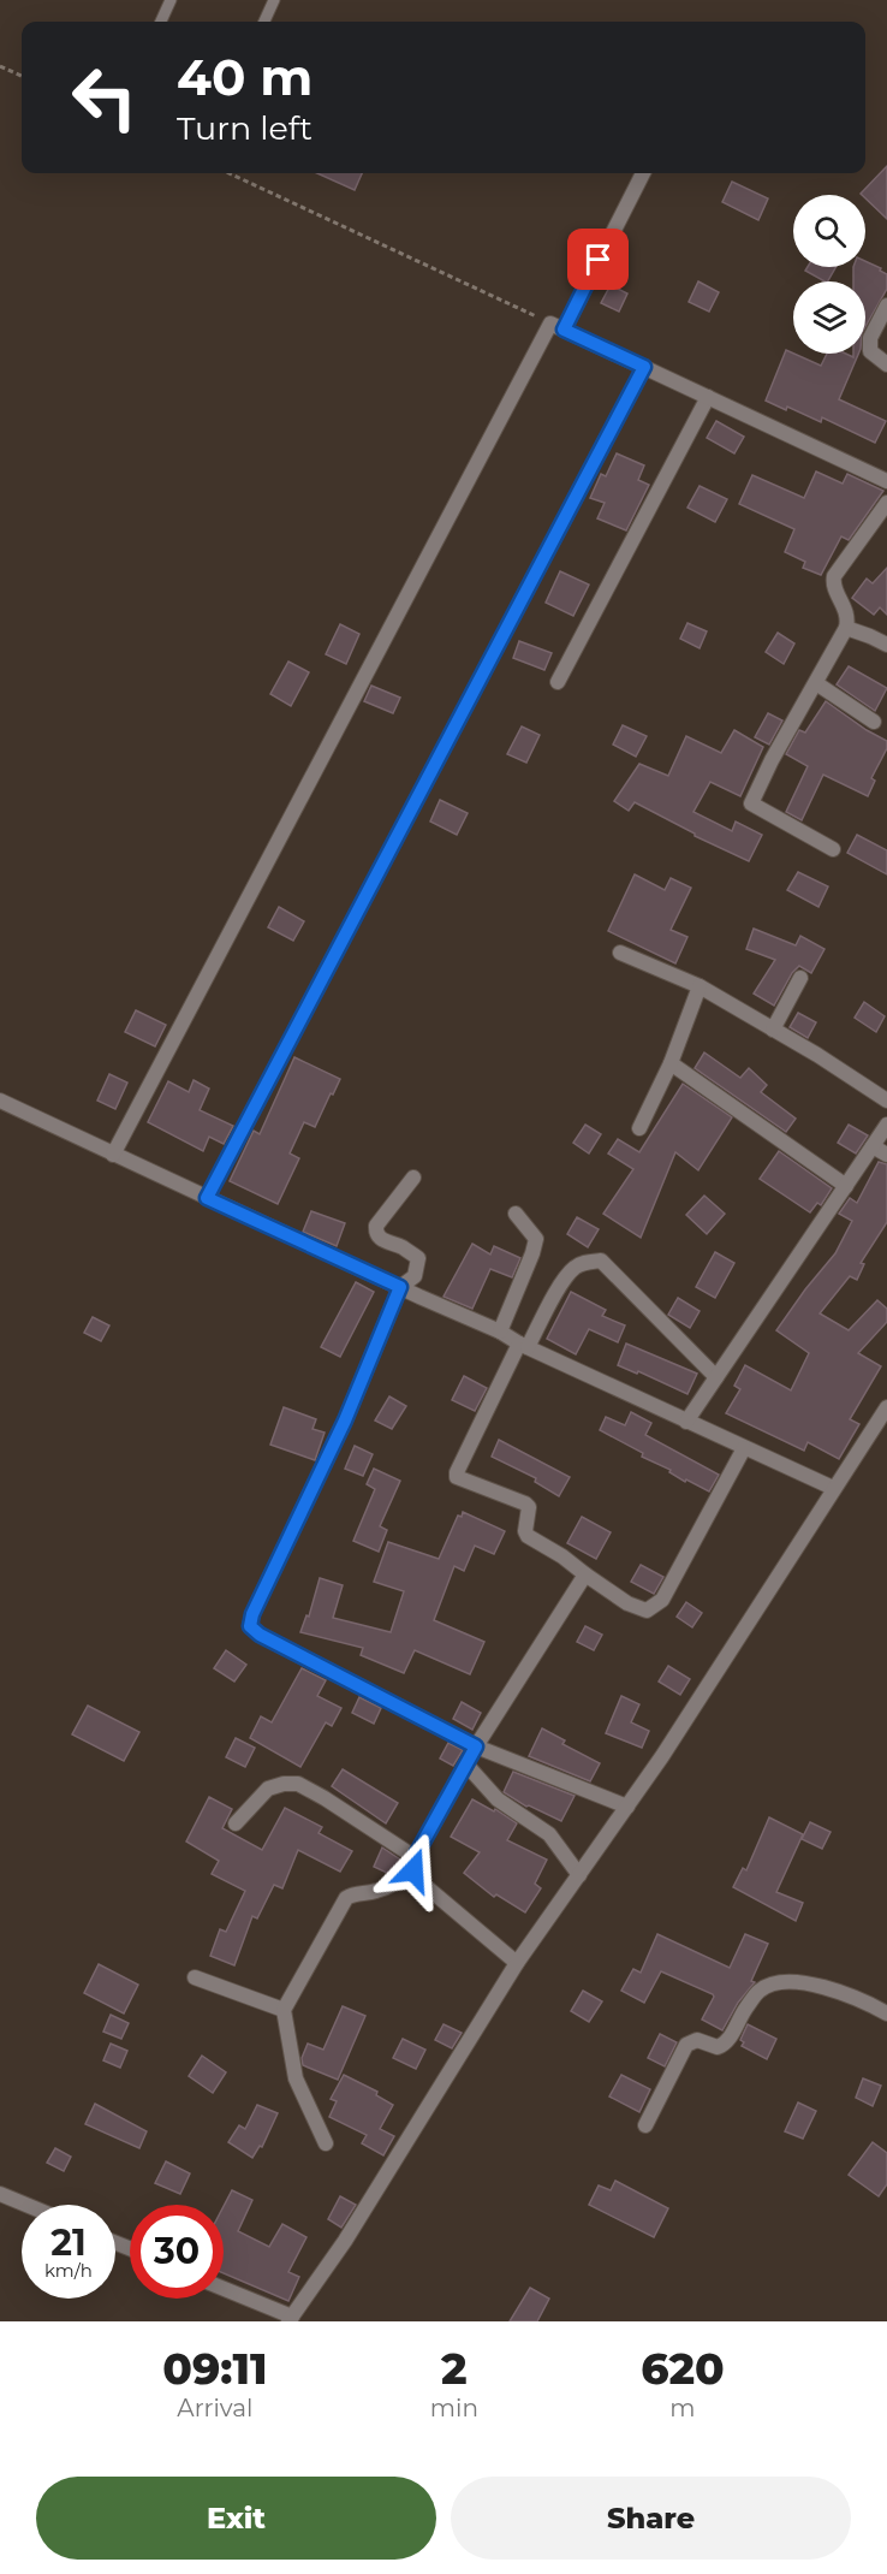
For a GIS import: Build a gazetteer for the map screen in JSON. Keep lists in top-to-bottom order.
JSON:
{
  "page": {
    "turn": ["40 m", "Turn left"],
    "speed": "21 km/h",
    "limit": "30",
    "eta": [
      "09:11",
      "Arrival",
      "2",
      "min",
      "620",
      "m"
    ],
    "buttons": ["Exit", "Share"]
  }
}
